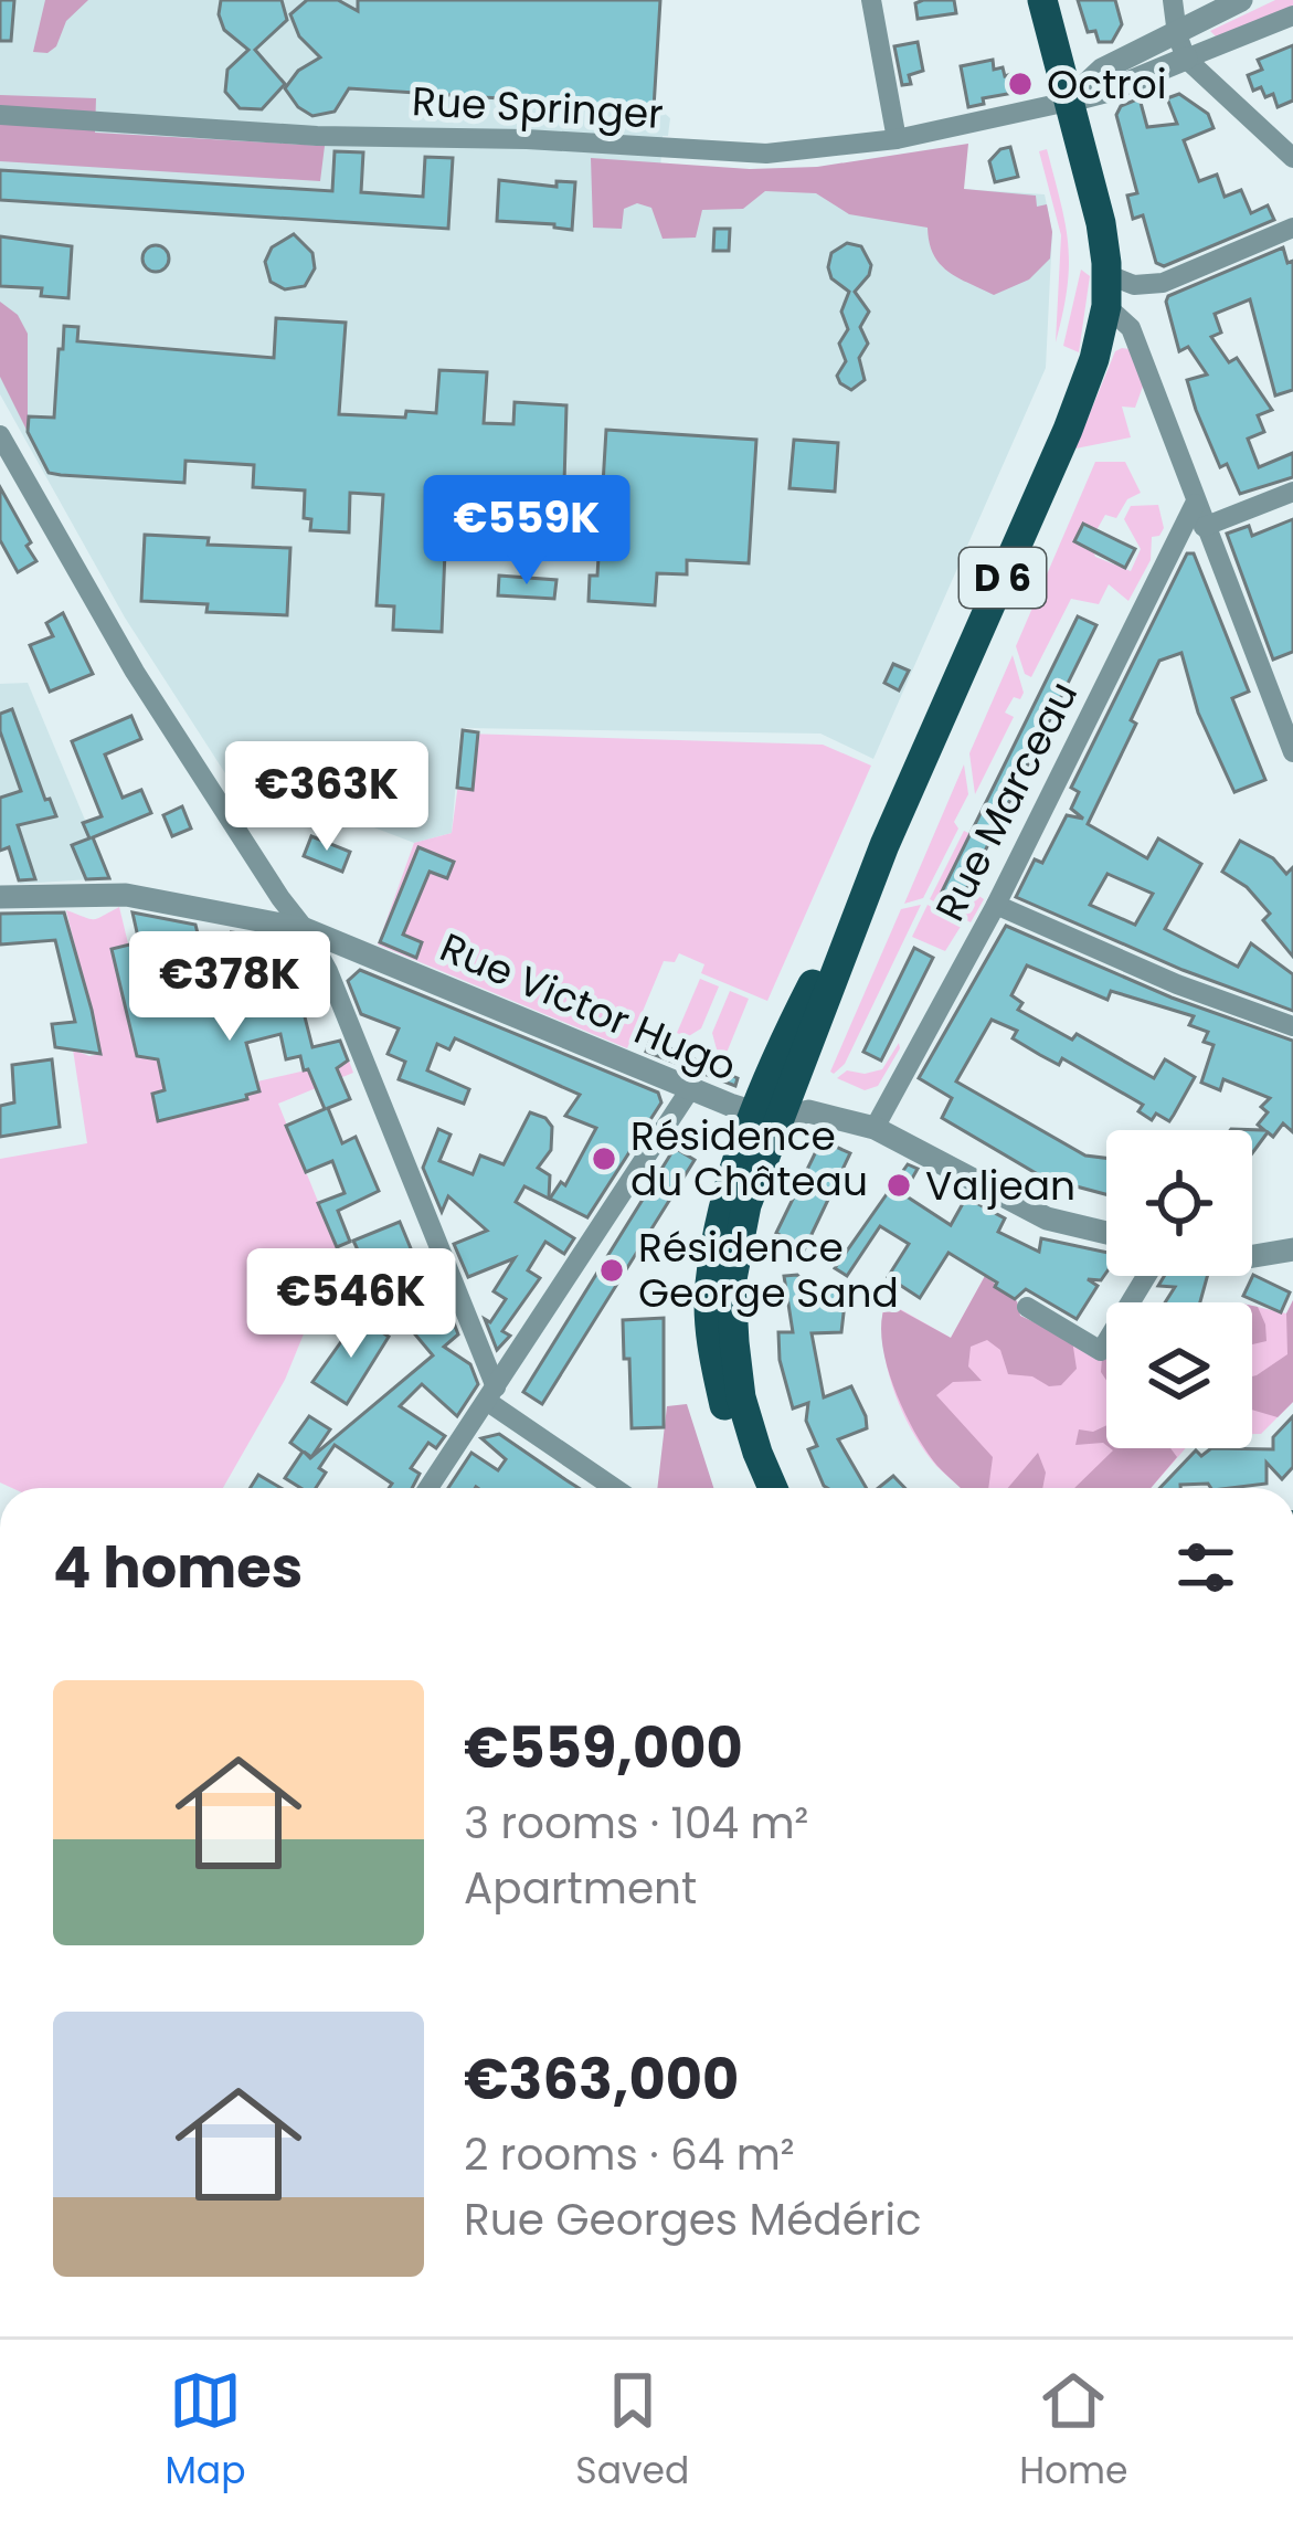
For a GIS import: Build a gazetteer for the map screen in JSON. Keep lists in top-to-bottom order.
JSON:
{
  "streets": {
    "main road": ["D 6"],
    "street": ["Rue Springer", "Rue Marceau", "Rue Victor Hugo"]
  },
  "crossings": [
    ["Rue Springer", "D 6"],
    ["D 6", "Rue Victor Hugo"],
    ["Rue Marceau", "Rue Victor Hugo"]
  ],
  "places": [
    "Octroi",
    "Résidence du Château",
    "Valjean",
    "Résidence George Sand"
  ],
  "page": {
    "price": [
      "€559K",
      "€363K",
      "€378K",
      "€546K"
    ],
    "heading": "4 homes",
    "list": [
      {
        "name": "€559,000",
        "note": "3 rooms · 104 m² · Apartment"
      },
      {
        "name": "€363,000",
        "note": "2 rooms · 64 m² · Rue Georges Médéric"
      }
    ],
    "tabs": ["Map", "Saved", "Home"]
  }
}
